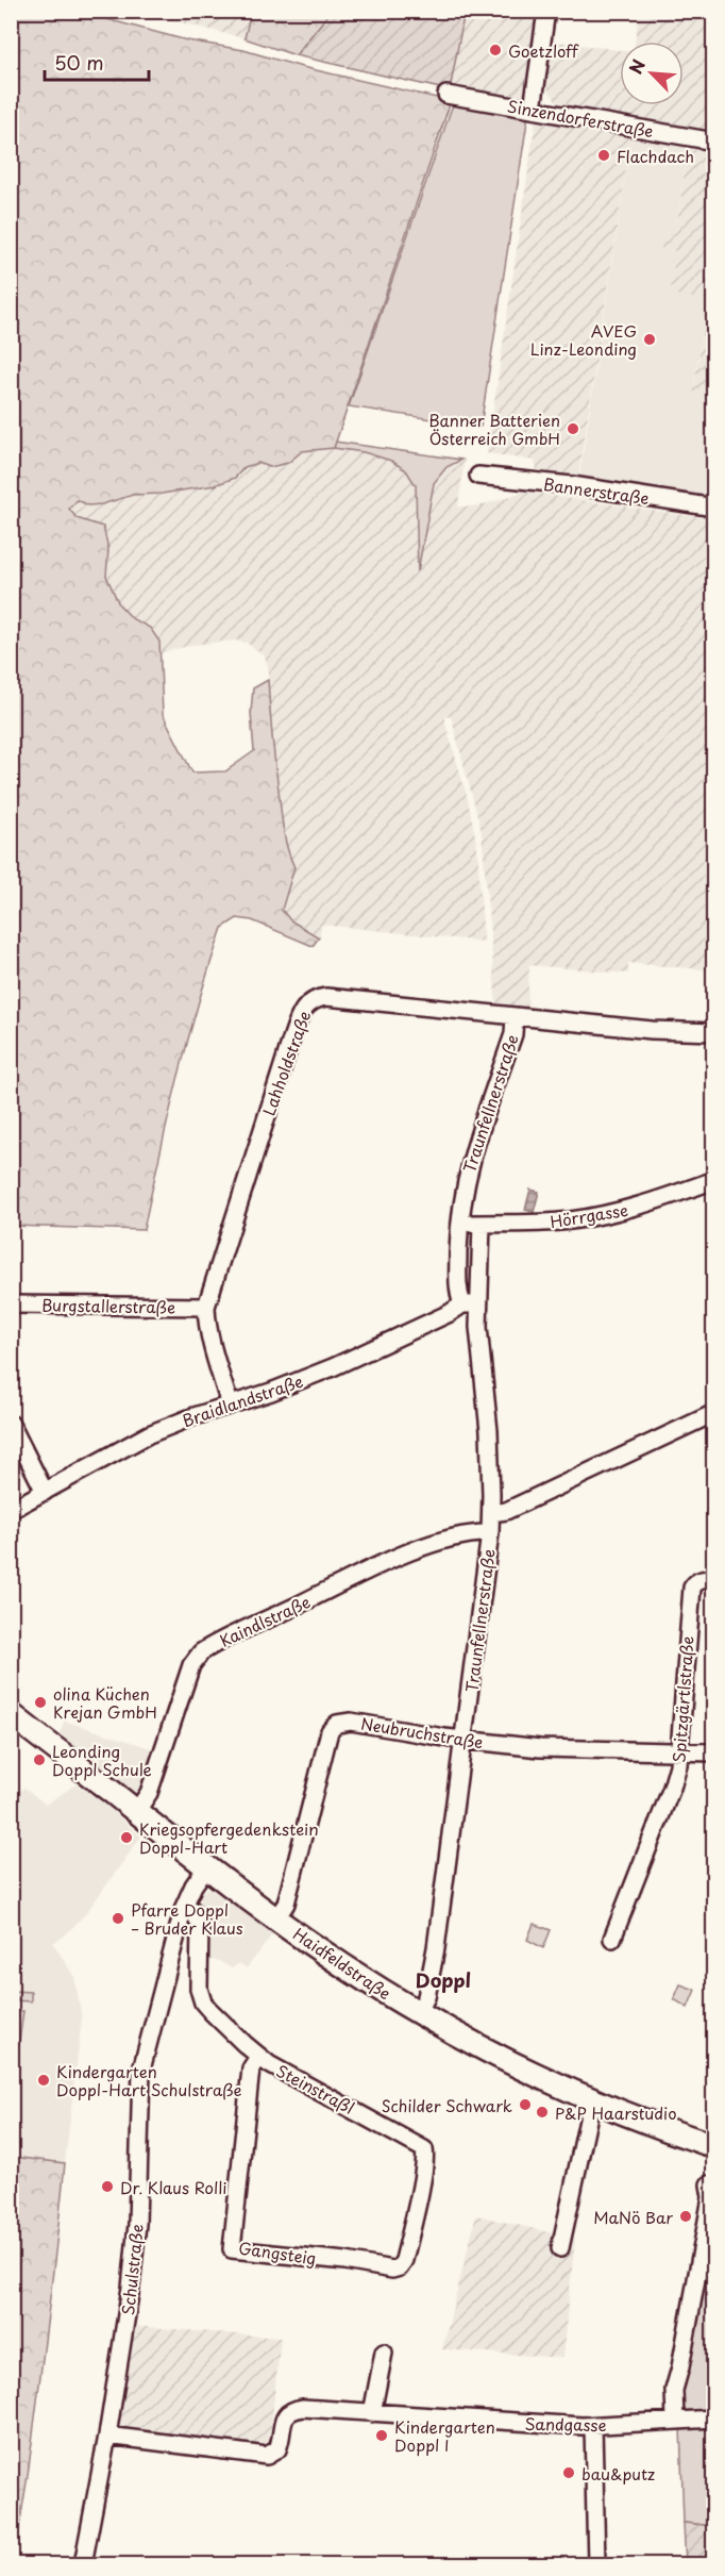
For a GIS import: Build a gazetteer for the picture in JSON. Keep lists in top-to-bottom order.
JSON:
{
  "streets": {
    "street": [
      "Sinzendorferstraße",
      "Bannerstraße",
      "Lahholdstraße",
      "Traunfellnerstraße",
      "Hörrgasse",
      "Burgstallerstraße",
      "Braidlandstraße",
      "Kaindlstraße",
      "Spitzgärtlstraße",
      "Neubruchstraße",
      "Haidfeldstraße",
      "Steinstraßl",
      "Gangsteig",
      "Schulstraße",
      "Sandgasse"
    ]
  },
  "crossings": [
    ["Lahholdstraße", "Traunfellnerstraße"],
    ["Lahholdstraße", "Burgstallerstraße"],
    ["Lahholdstraße", "Braidlandstraße"],
    ["Traunfellnerstraße", "Hörrgasse"],
    ["Traunfellnerstraße", "Braidlandstraße"],
    ["Traunfellnerstraße", "Kaindlstraße"],
    ["Traunfellnerstraße", "Neubruchstraße"],
    ["Traunfellnerstraße", "Haidfeldstraße"],
    ["Kaindlstraße", "Haidfeldstraße"],
    ["Spitzgärtlstraße", "Neubruchstraße"],
    ["Neubruchstraße", "Haidfeldstraße"],
    ["Haidfeldstraße", "Schulstraße"],
    ["Steinstraßl", "Gangsteig"],
    ["Steinstraßl", "Schulstraße"],
    ["Schulstraße", "Sandgasse"]
  ],
  "districts": ["Doppl"],
  "places": [
    "Goetzloff",
    "Flachdach",
    "AVEG Linz-Leonding",
    "Banner Batterien Österreich GmbH",
    "olina Küchen Krejan GmbH",
    "Leonding Doppl Schule",
    "Kriegsopfergedenkstein Doppl-Hart",
    "Pfarre Doppl – Bruder Klaus",
    "Kindergarten Doppl-Hart Schulstraße",
    "Schilder Schwark",
    "P&P Haarstudio",
    "Dr. Klaus Rolli",
    "MaNö Bar",
    "Kindergarten Doppl I",
    "bau&putz"
  ],
  "scale_bar": "50 m",
  "north": "top left"
}
